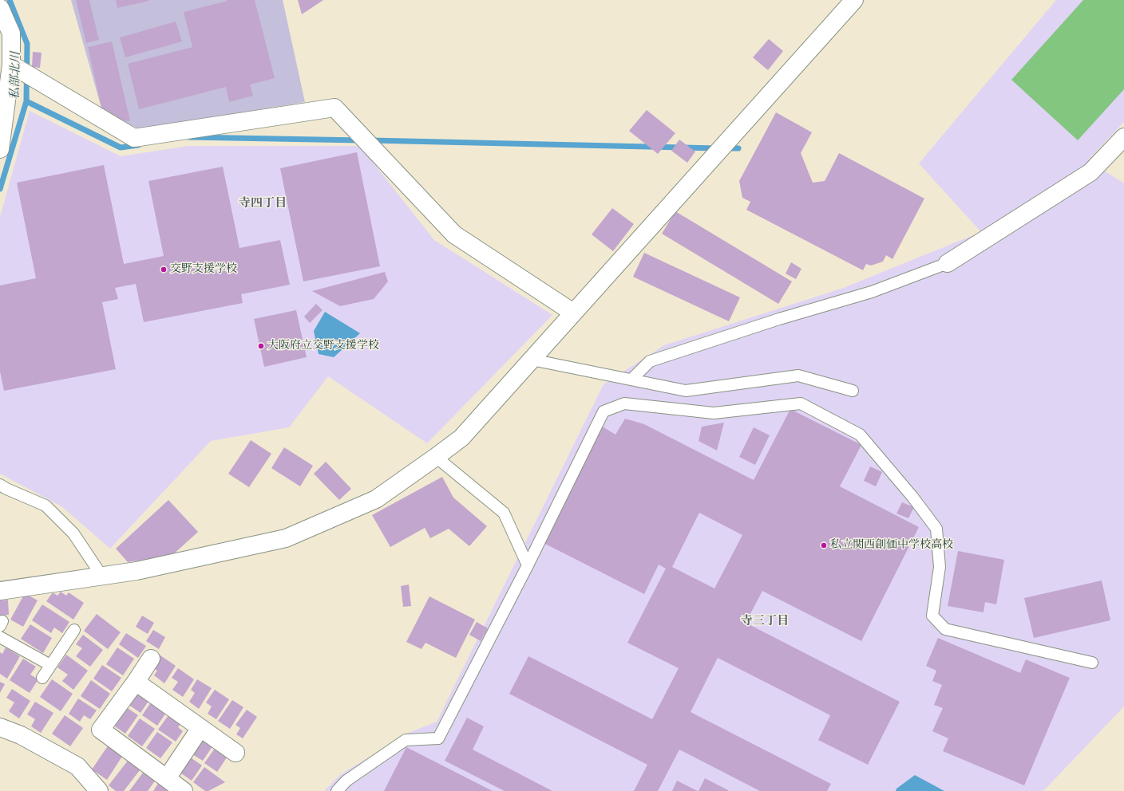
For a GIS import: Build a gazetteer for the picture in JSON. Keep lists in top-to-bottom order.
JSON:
{
  "districts": ["寺四丁目", "寺三丁目"],
  "water": ["私部北川"],
  "places": ["交野支援学校", "大阪府立交野支援学校", "私立関西創価中学校高校"]
}
